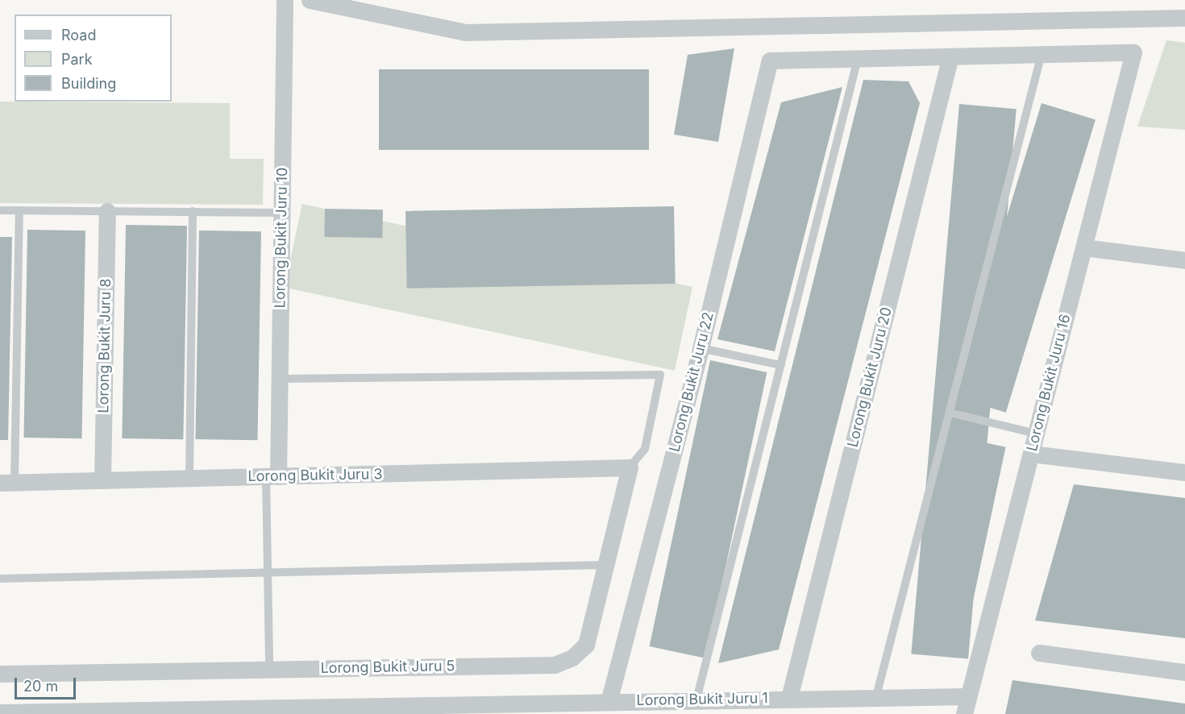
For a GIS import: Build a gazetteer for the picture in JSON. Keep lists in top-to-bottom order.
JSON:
{
  "streets": {
    "street": [
      "Lorong Bukit Juru 10",
      "Lorong Bukit Juru 8",
      "Lorong Bukit Juru 20",
      "Lorong Bukit Juru 22",
      "Lorong Bukit Juru 16",
      "Lorong Bukit Juru 3",
      "Lorong Bukit Juru 5",
      "Lorong Bukit Juru 1"
    ]
  },
  "crossings": [
    ["Lorong Bukit Juru 10", "Lorong Bukit Juru 3"],
    ["Lorong Bukit Juru 8", "Lorong Bukit Juru 3"],
    ["Lorong Bukit Juru 20", "Lorong Bukit Juru 1"],
    ["Lorong Bukit Juru 22", "Lorong Bukit Juru 1"],
    ["Lorong Bukit Juru 16", "Lorong Bukit Juru 1"],
    ["Lorong Bukit Juru 3", "Lorong Bukit Juru 5"]
  ],
  "legend": ["Road", "Park", "Building"],
  "scale_bar": "20 m"
}
